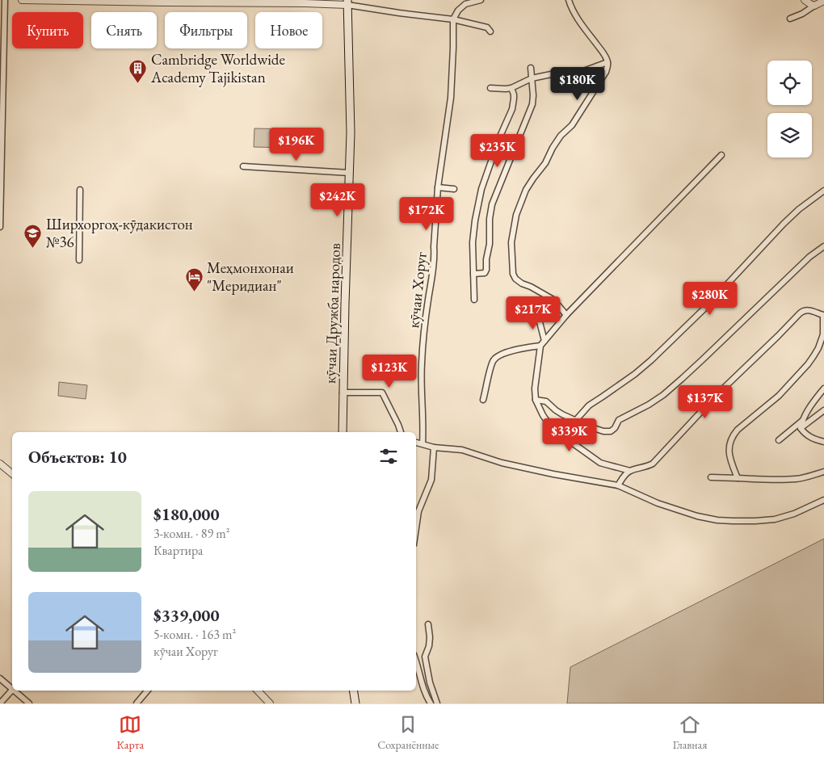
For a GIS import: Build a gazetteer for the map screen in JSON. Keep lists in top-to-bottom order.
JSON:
{
  "streets": {
    "main road": ["кӯчаи Дружба народов"],
    "street": ["кӯчаи Хоруг"]
  },
  "places": {
    "building": ["Cambridge Worldwide Academy Tajikistan"],
    "school or university": ["Ширхоргоҳ-кӯдакистон №36"],
    "hotel": ["Меҳмонхонаи \"Меридиан\""]
  },
  "page": {
    "chip": [
      "Купить",
      "Снять",
      "Фильтры",
      "Новое"
    ],
    "price": [
      "$180K",
      "$196K",
      "$235K",
      "$242K",
      "$172K",
      "$280K",
      "$217K",
      "$123K",
      "$137K",
      "$339K"
    ],
    "heading": "Объектов: 10",
    "list": [
      {
        "name": "$180,000",
        "note": "3-комн. · 89 m² · Квартира"
      },
      {
        "name": "$339,000",
        "note": "5-комн. · 163 m² · кӯчаи Хоруг"
      }
    ],
    "tabs": ["Карта", "Сохранённые", "Главная"]
  }
}
